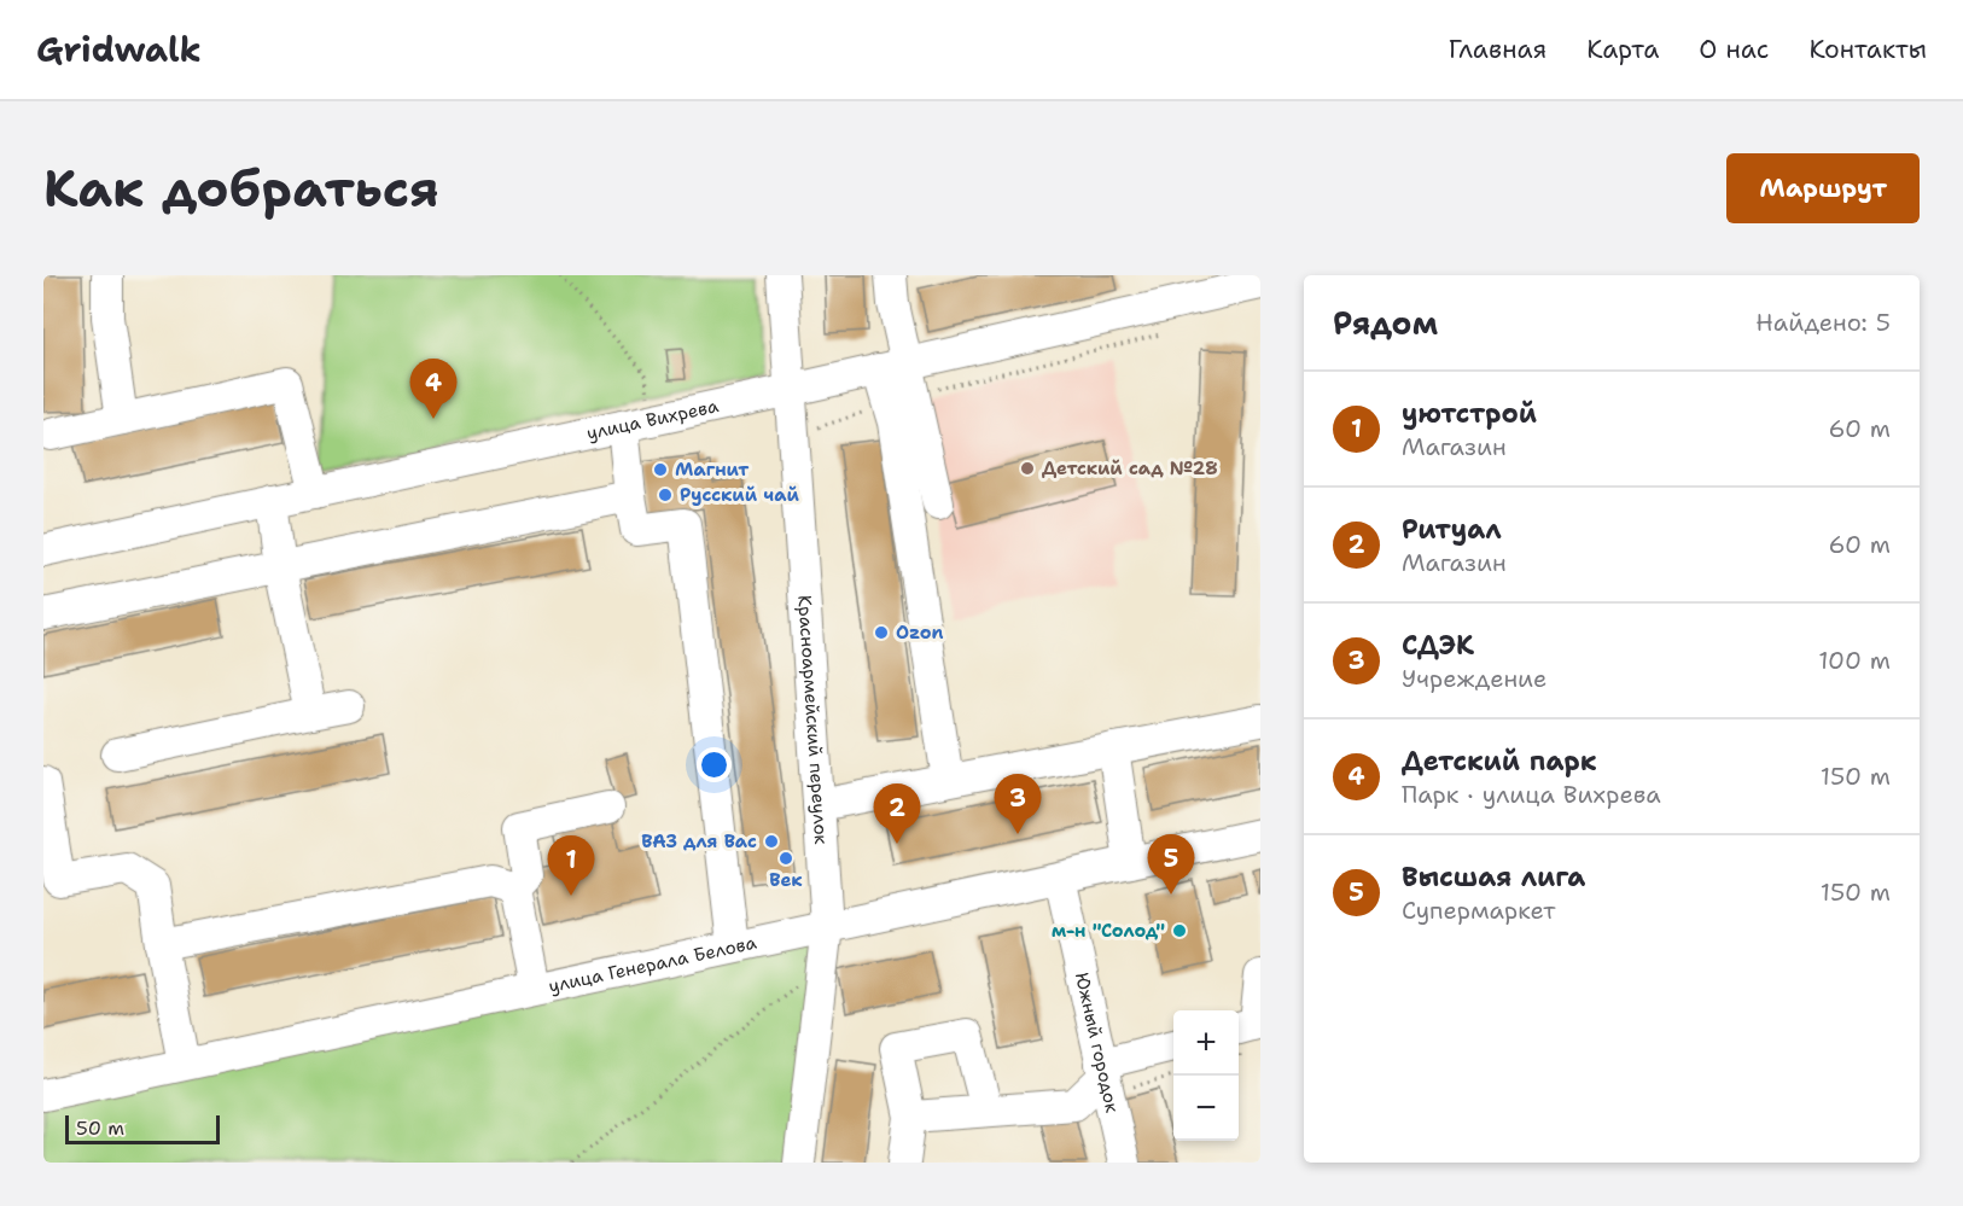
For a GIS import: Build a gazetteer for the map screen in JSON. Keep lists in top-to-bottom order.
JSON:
{
  "streets": {
    "street": [
      "улица Вихрева",
      "Красноармейский переулок",
      "улица Генерала Белова",
      "Южный городок"
    ]
  },
  "crossings": [
    ["улица Вихрева", "Красноармейский переулок"],
    ["Красноармейский переулок", "улица Генерала Белова"],
    ["улица Генерала Белова", "Южный городок"]
  ],
  "places": [
    "Детский сад №28",
    "Магнит",
    "Русский чай",
    "Ozon",
    "ВАЗ для Вас",
    "Век",
    "м-н \"Солод\""
  ],
  "scale_bar": "50 m",
  "page": {
    "header": "Gridwalk",
    "nav": [
      "Главная",
      "Карта",
      "О нас",
      "Контакты"
    ],
    "buttons": "Маршрут",
    "title": "Как добраться",
    "heading": ["Рядом", "Найдено: 5"],
    "pins": [
      "4",
      "3",
      "2",
      "5",
      "1"
    ],
    "list": [
      {
        "mark": "1",
        "name": "уютстрой",
        "note": "Магазин",
        "value": "60 m"
      },
      {
        "mark": "2",
        "name": "Ритуал",
        "note": "Магазин",
        "value": "60 m"
      },
      {
        "mark": "3",
        "name": "СДЭК",
        "note": "Учреждение",
        "value": "100 m"
      },
      {
        "mark": "4",
        "name": "Детский парк",
        "note": "Парк · улица Вихрева",
        "value": "150 m"
      },
      {
        "mark": "5",
        "name": "Высшая лига",
        "note": "Супермаркет",
        "value": "150 m"
      }
    ],
    "map_buttons": ["+", "−"],
    "scale": "50 m"
  }
}
